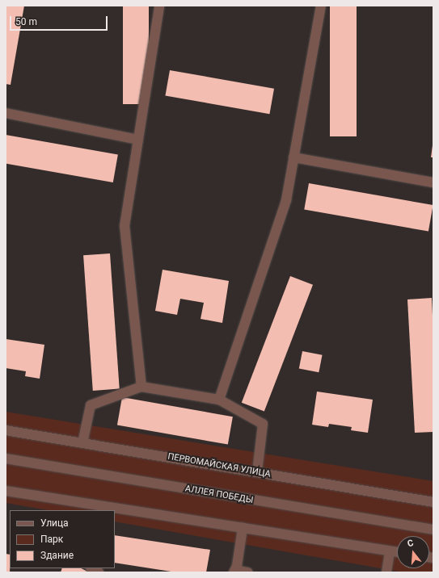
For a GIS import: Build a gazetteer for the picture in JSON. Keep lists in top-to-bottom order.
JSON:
{
  "streets": {
    "street": ["ПЕРВОМАЙСКАЯ УЛИЦА", "АЛЛЕЯ ПОБЕДЫ"]
  },
  "legend": ["Улица", "Парк", "Здание"],
  "scale_bar": "50 m",
  "north": "top"
}
